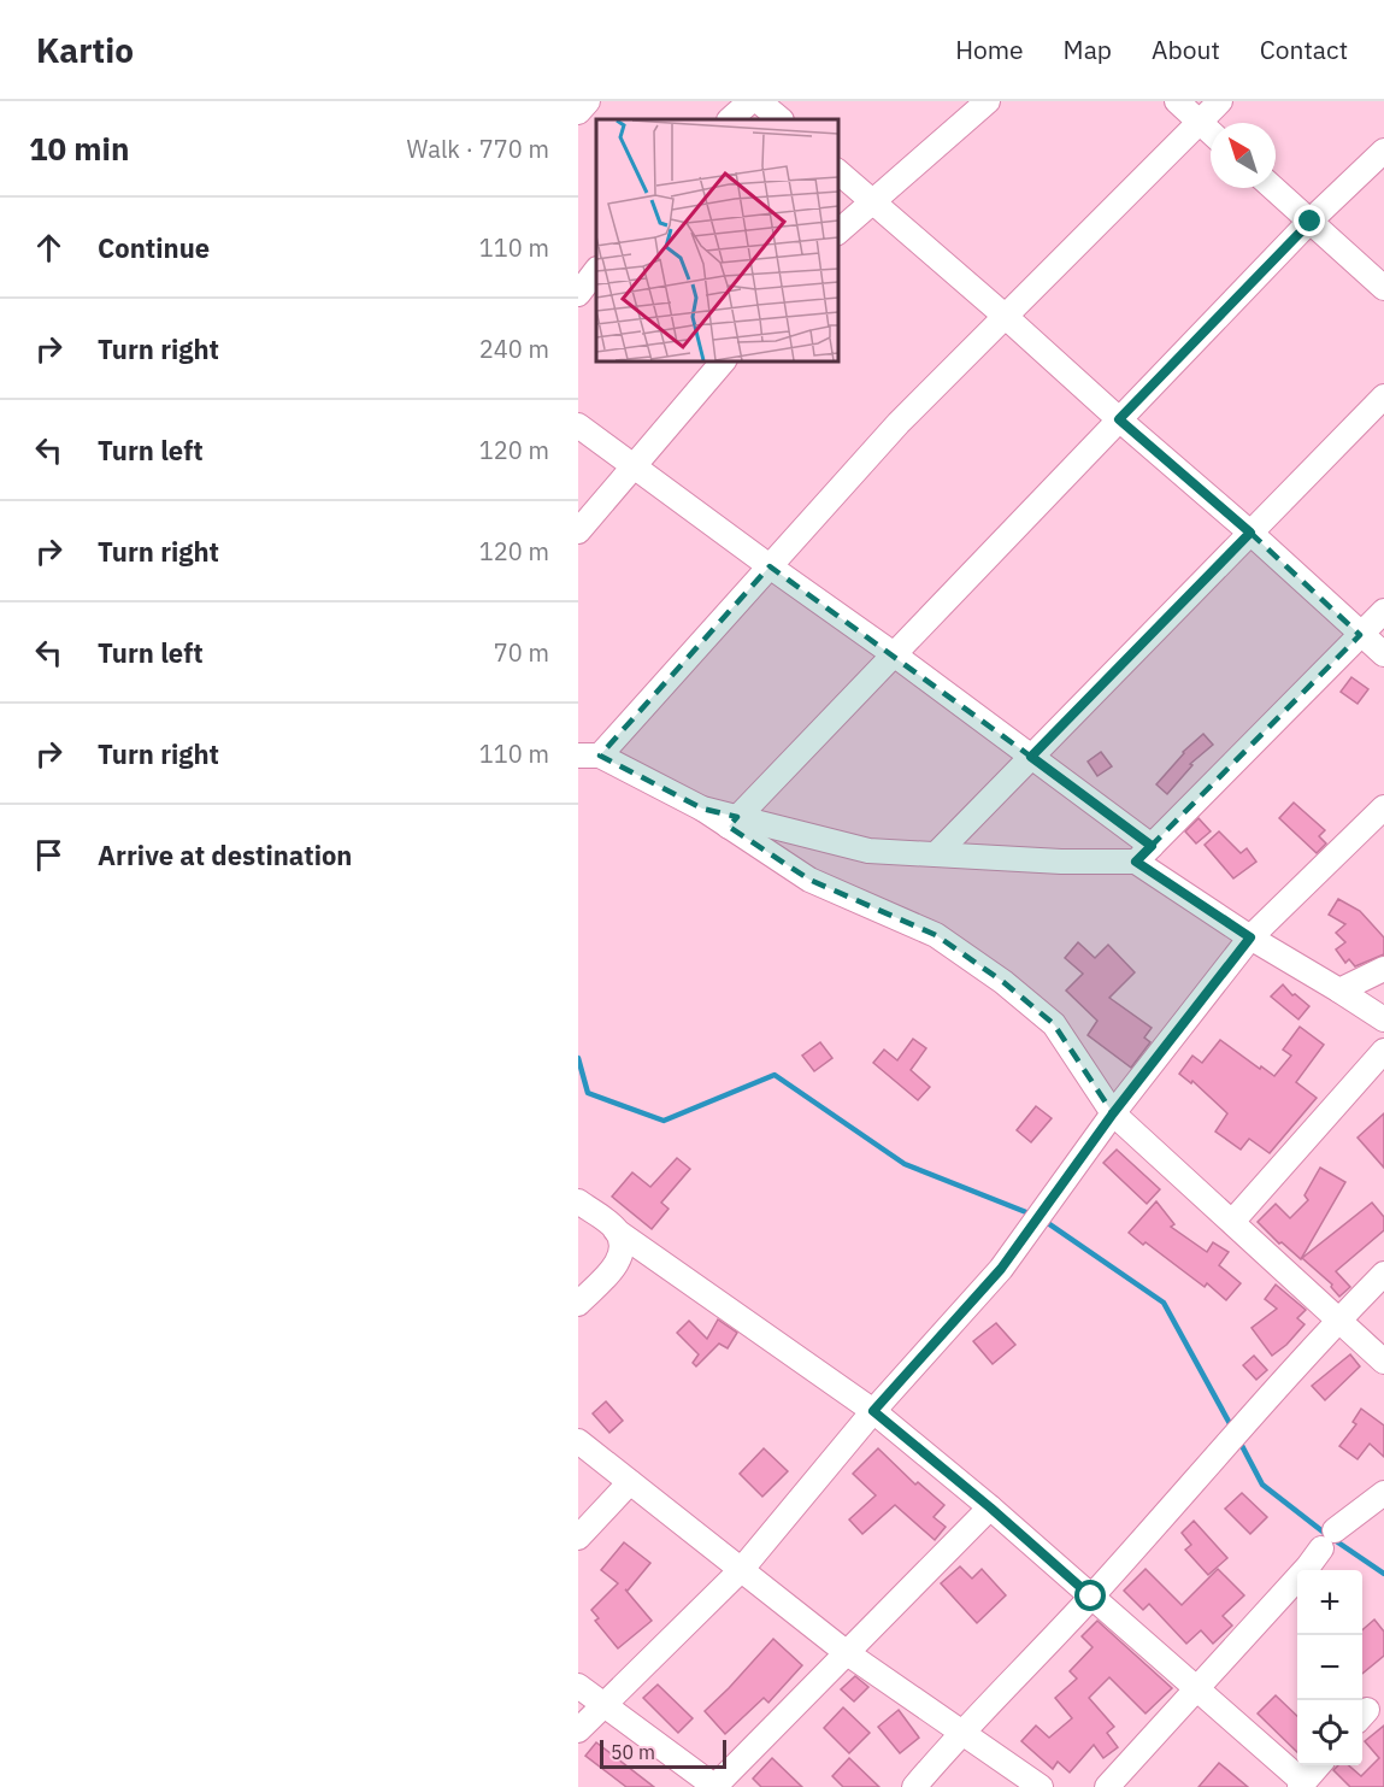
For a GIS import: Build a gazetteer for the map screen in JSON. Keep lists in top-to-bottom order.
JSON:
{
  "scale_bar": "50 m",
  "north": "top left",
  "page": {
    "header": "Kartio",
    "nav": [
      "Home",
      "Map",
      "About",
      "Contact"
    ],
    "heading": ["10 min", "Walk · 770 m"],
    "list": [
      ["Continue", "110 m"],
      ["Turn right", "240 m"],
      ["Turn left", "120 m"],
      ["Turn right", "120 m"],
      ["Turn left", "70 m"],
      ["Turn right", "110 m"],
      "Arrive at destination"
    ],
    "map_buttons": ["+", "−"],
    "scale": "50 m"
  }
}
